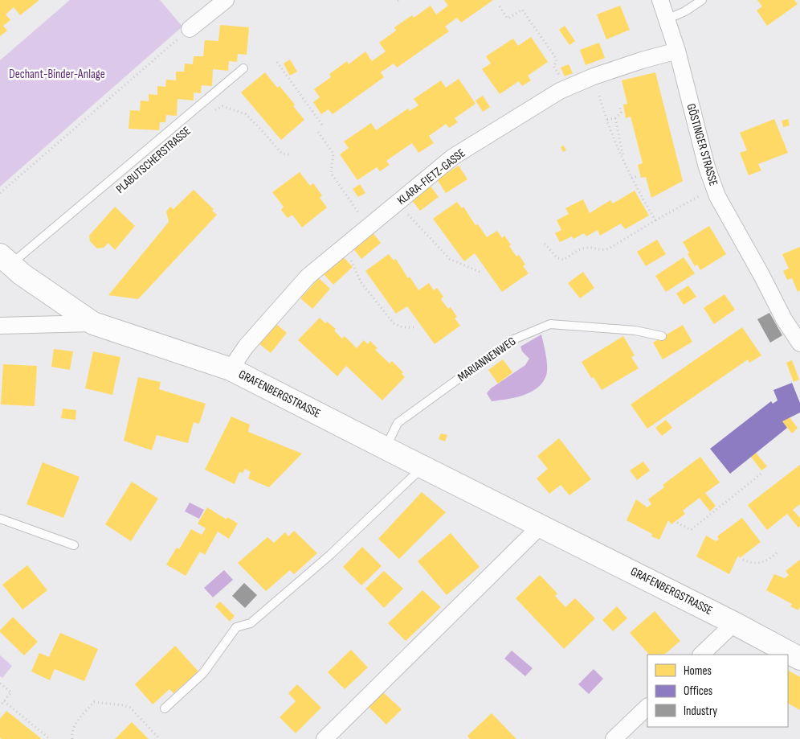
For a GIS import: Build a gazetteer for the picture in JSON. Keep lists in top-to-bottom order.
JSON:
{
  "streets": {
    "street": [
      "GÖSTINGER STRASSE",
      "PLABUTSCHERSTRASSE",
      "KLARA-FIETZ-GASSE",
      "GRAFENBERGSTRASSE"
    ],
    "lane": ["MARIANNENWEG"]
  },
  "crossings": [
    ["GÖSTINGER STRASSE", "KLARA-FIETZ-GASSE"],
    ["PLABUTSCHERSTRASSE", "GRAFENBERGSTRASSE"],
    ["KLARA-FIETZ-GASSE", "GRAFENBERGSTRASSE"],
    ["MARIANNENWEG", "GRAFENBERGSTRASSE"]
  ],
  "parks": ["Dechant-Binder-Anlage"],
  "legend": ["Homes", "Offices", "Industry"]
}
